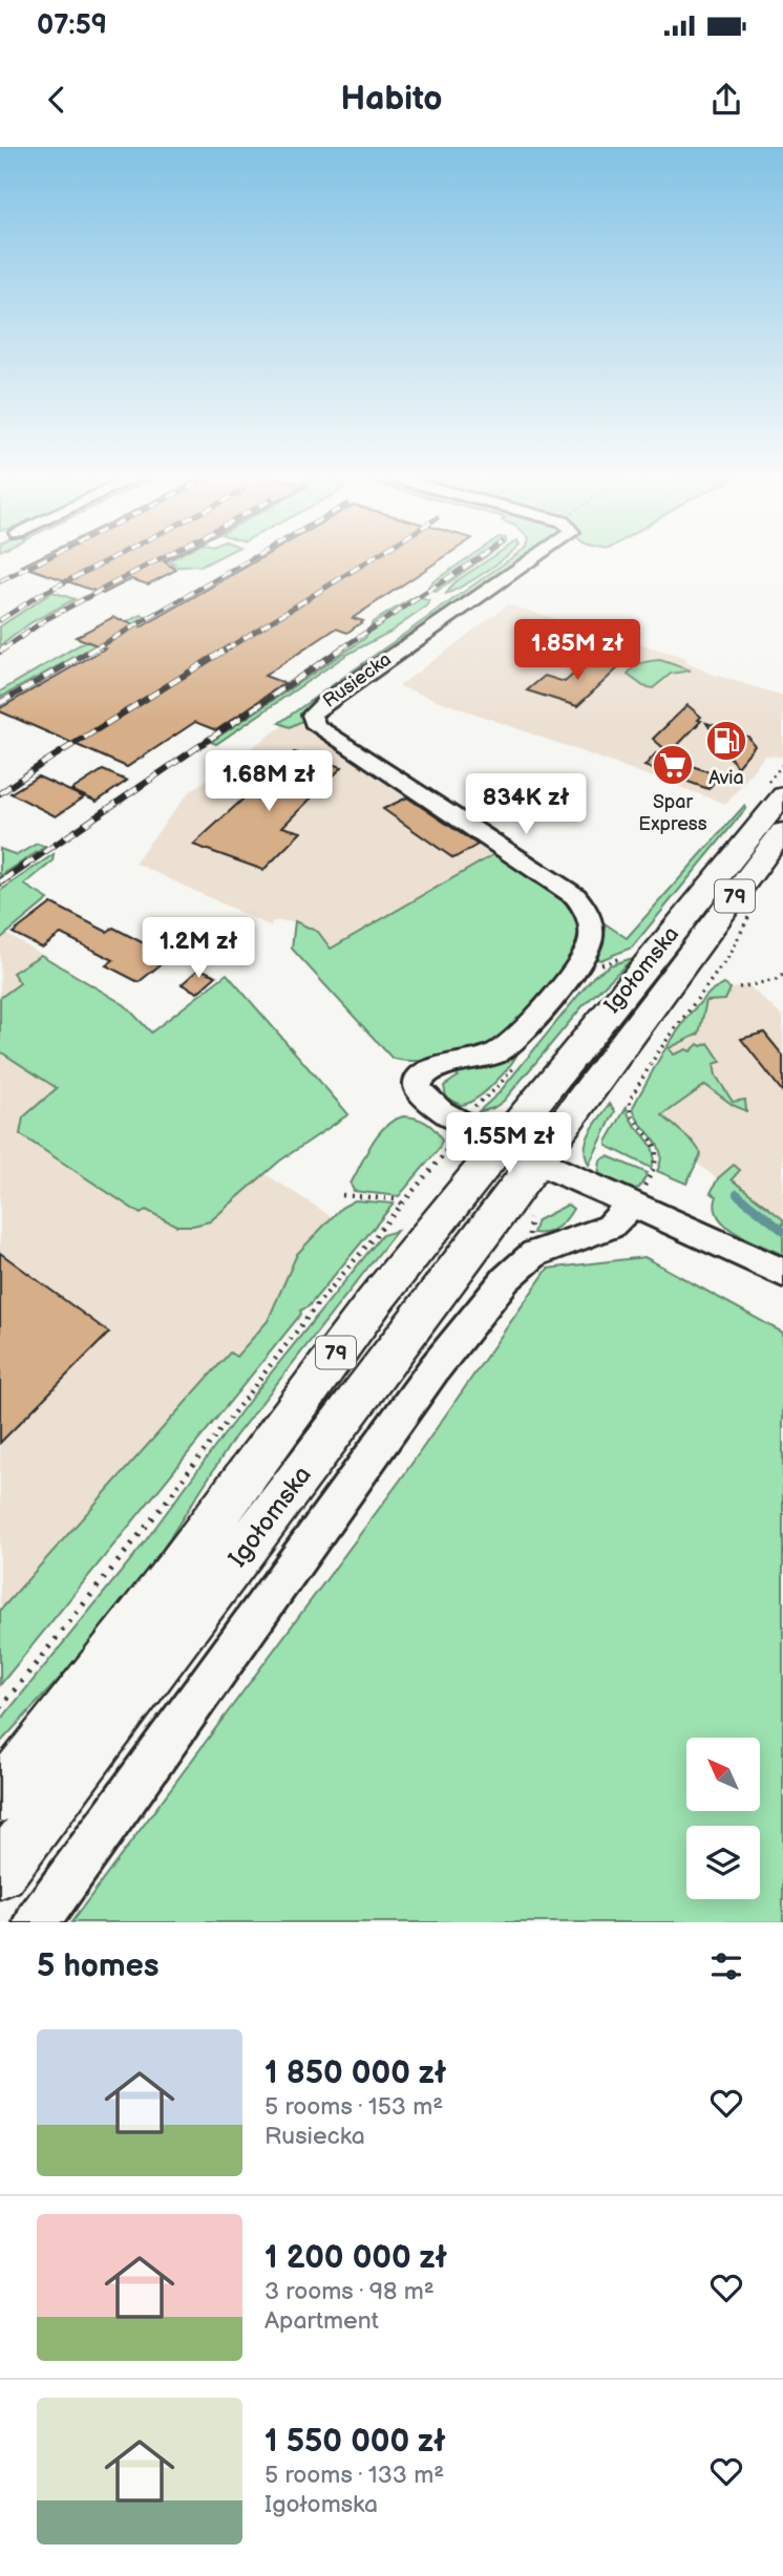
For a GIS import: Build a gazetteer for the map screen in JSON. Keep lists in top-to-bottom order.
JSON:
{
  "streets": {
    "main road": ["79", "Igołomska"],
    "street": ["Rusiecka"]
  },
  "crossings": [
    ["Rusiecka", "Igołomska"]
  ],
  "places": {
    "fuel station": ["Avia"],
    "supermarket": ["Spar Express"]
  },
  "north": "top left",
  "page": {
    "status": "07:59",
    "header": "Habito",
    "price": [
      "1.85M zł",
      "1.68M zł",
      "834K zł",
      "1.2M zł",
      "1.55M zł"
    ],
    "heading": "5 homes",
    "list": [
      {
        "name": "1 850 000 zł",
        "note": "5 rooms · 153 m² · Rusiecka"
      },
      {
        "name": "1 200 000 zł",
        "note": "3 rooms · 98 m² · Apartment"
      },
      {
        "name": "1 550 000 zł",
        "note": "5 rooms · 133 m² · Igołomska"
      }
    ]
  }
}
